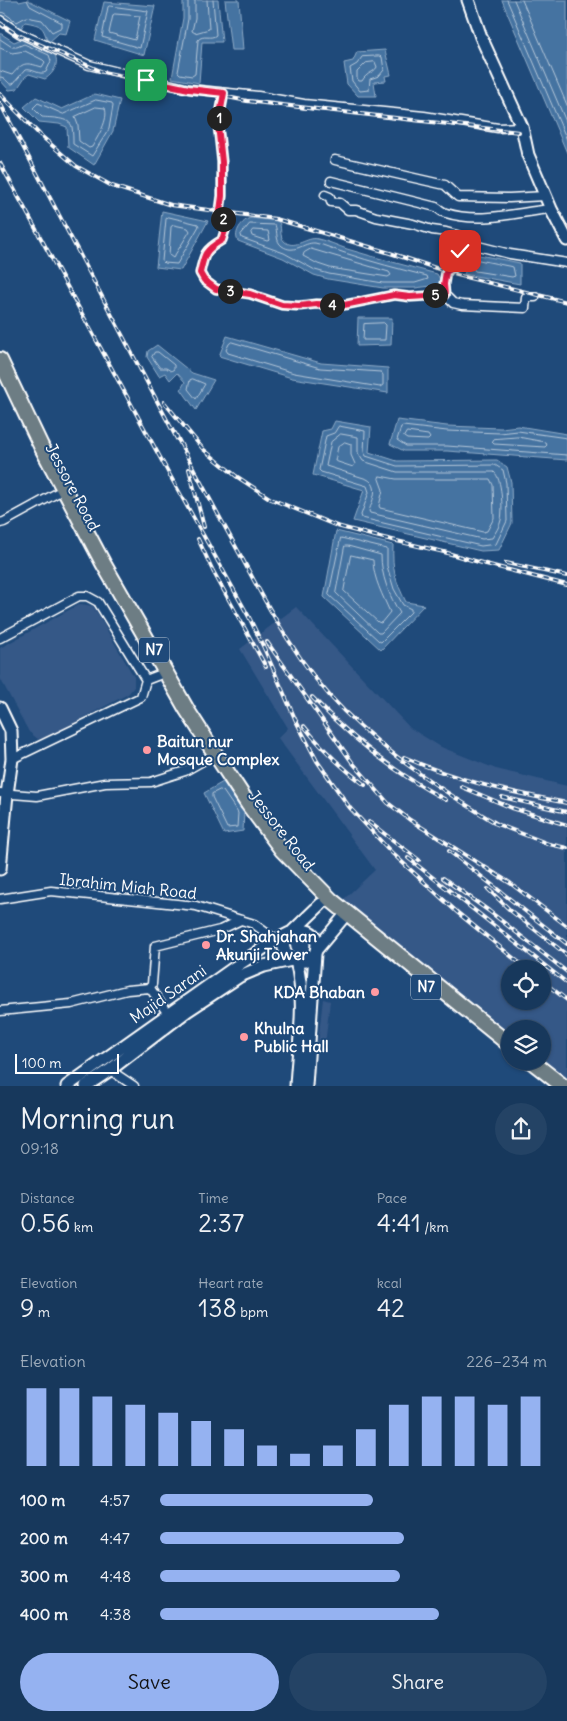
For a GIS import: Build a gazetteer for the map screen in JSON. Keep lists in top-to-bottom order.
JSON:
{
  "streets": {
    "highway": ["Jessore Road", "N7"],
    "main road": ["Majid Sarani"],
    "street": ["Ibrahim Miah Road"]
  },
  "crossings": [
    ["Jessore Road", "N7"],
    ["Jessore Road", "Majid Sarani"],
    ["Ibrahim Miah Road", "Majid Sarani"]
  ],
  "places": [
    "Baitun nur Mosque Complex",
    "Dr. Shahjahan Akunji Tower",
    "KDA Bhaban",
    "Khulna Public Hall"
  ],
  "scale_bar": "100 m",
  "page": {
    "pins": [
      "1",
      "2",
      "3",
      "5",
      "4"
    ],
    "scale": "100 m",
    "heading": ["Morning run", "09:18"],
    "stats": [
      ["Distance", "0.56 km"],
      ["Time", "2:37"],
      ["Pace", "4:41 /km"],
      ["Elevation", "9 m"],
      ["Heart rate", "138 bpm"],
      ["kcal", "42"]
    ],
    "chart": ["Elevation", "226–234 m"],
    "list": [
      {
        "name": "100 m",
        "note": "4:57"
      },
      {
        "name": "200 m",
        "note": "4:47"
      },
      {
        "name": "300 m",
        "note": "4:48"
      },
      {
        "name": "400 m",
        "note": "4:38"
      }
    ],
    "buttons": ["Save", "Share"]
  }
}
